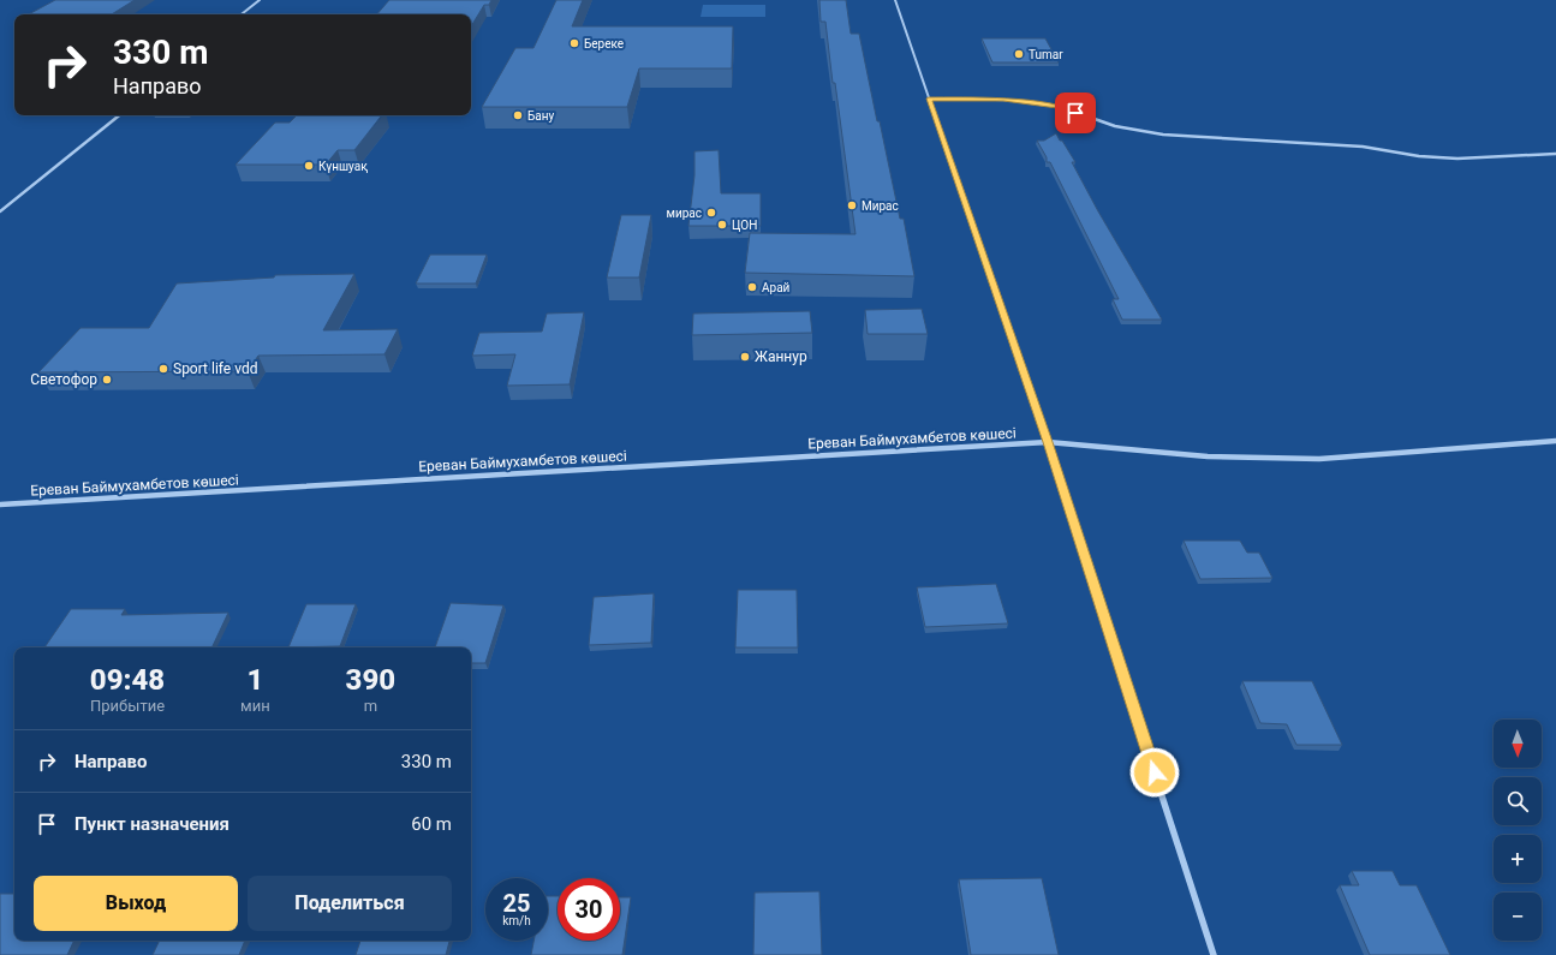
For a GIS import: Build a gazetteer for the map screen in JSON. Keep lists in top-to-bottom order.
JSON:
{
  "streets": {
    "street": ["Ереван Баймухамбетов көшесі"]
  },
  "places": [
    "Береке",
    "Tumar",
    "Бану",
    "Күншуақ",
    "Мирас",
    "мирас",
    "ЦОН",
    "Арай",
    "Жаннур",
    "Sport life vdd",
    "Светофор"
  ],
  "north": "bottom",
  "page": {
    "turn": ["330 m", "Направо"],
    "eta": [
      "09:48",
      "Прибытие",
      "1",
      "мин",
      "390",
      "m"
    ],
    "map_buttons": ["+", "−"],
    "list": [
      {
        "name": "Направо",
        "value": "330 m"
      },
      {
        "name": "Пункт назначения",
        "value": "60 m"
      }
    ],
    "buttons": ["Выход", "Поделиться"],
    "speed": "25 km/h",
    "limit": "30"
  }
}
